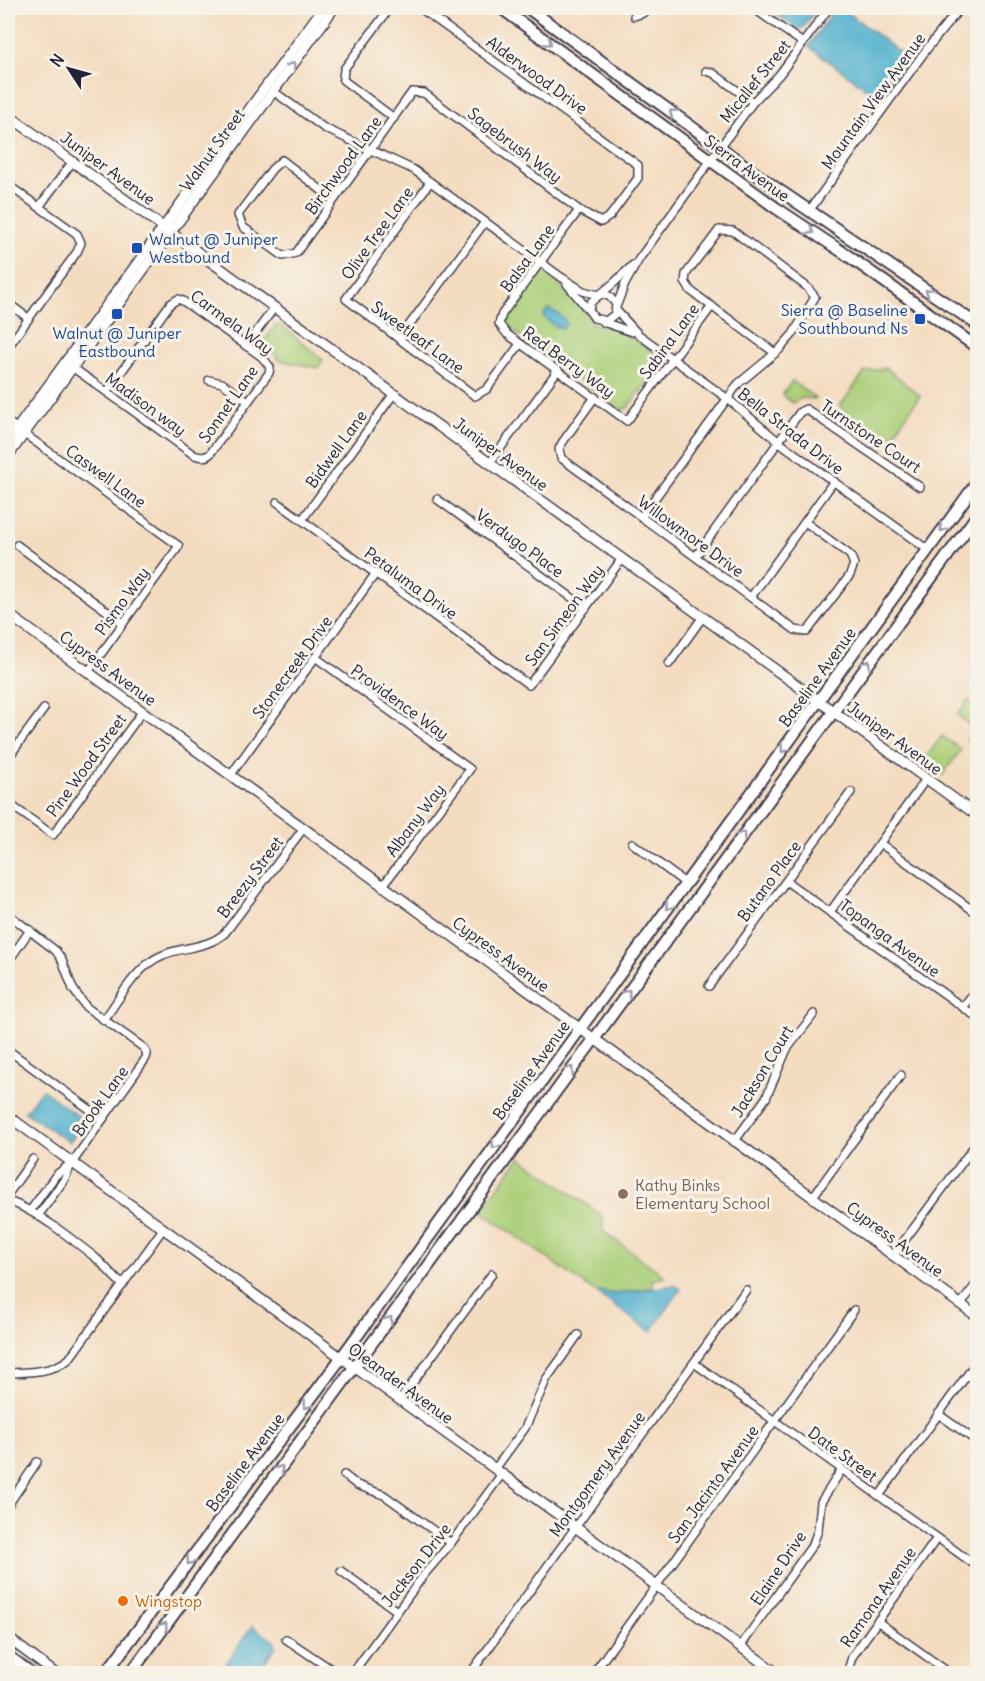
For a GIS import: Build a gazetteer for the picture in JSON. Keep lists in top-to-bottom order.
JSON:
{
  "streets": {
    "main road": ["Sierra Avenue", "Baseline Avenue"],
    "street": [
      "Alderwood Drive",
      "Micallef Street",
      "Mountain View Avenue",
      "Sagebrush Way",
      "Walnut Street",
      "Birchwood Lane",
      "Juniper Avenue",
      "Olive Tree Lane",
      "Balsa Lane",
      "Carmela Way",
      "Sweetleaf Lane",
      "Sabina Lane",
      "Red Berry Way",
      "Madison way",
      "Sonnet Lane",
      "Bella Strada Drive",
      "Turnstone Court",
      "Bidwell Lane",
      "Caswell Lane",
      "Willowmore Drive",
      "Verdugo Place",
      "Petaluma Drive",
      "Pismo Way",
      "San Simeon Way",
      "Stonecreek Drive",
      "Cypress Avenue",
      "Providence Way",
      "Pine Wood Street",
      "Albany Way",
      "Breezy Street",
      "Butano Place",
      "Topanga Avenue",
      "Jackson Court",
      "Brook Lane",
      "Oleander Avenue",
      "Date Street",
      "Montgomery Avenue",
      "San Jacinto Avenue",
      "Jackson Drive",
      "Elaine Drive",
      "Ramona Avenue"
    ]
  },
  "crossings": [
    ["Alderwood Drive", "Sagebrush Way"],
    ["Micallef Street", "Sierra Avenue"],
    ["Micallef Street", "Bella Strada Drive"],
    ["Mountain View Avenue", "Sierra Avenue"],
    ["Sagebrush Way", "Birchwood Lane"],
    ["Sagebrush Way", "Balsa Lane"],
    ["Walnut Street", "Juniper Avenue"],
    ["Walnut Street", "Madison way"],
    ["Walnut Street", "Caswell Lane"],
    ["Juniper Avenue", "Bidwell Lane"],
    ["Juniper Avenue", "San Simeon Way"],
    ["Juniper Avenue", "Baseline Avenue"],
    ["Olive Tree Lane", "Sweetleaf Lane"],
    ["Balsa Lane", "Red Berry Way"],
    ["Carmela Way", "Madison way"],
    ["Carmela Way", "Sonnet Lane"],
    ["Sweetleaf Lane", "Red Berry Way"],
    ["Sabina Lane", "Red Berry Way"],
    ["Sabina Lane", "Bella Strada Drive"],
    ["Red Berry Way", "Willowmore Drive"],
    ["Madison way", "Sonnet Lane"],
    ["Bella Strada Drive", "Turnstone Court"],
    ["Bella Strada Drive", "Baseline Avenue"],
    ["Bidwell Lane", "Petaluma Drive"],
    ["Caswell Lane", "Pismo Way"],
    ["Verdugo Place", "San Simeon Way"],
    ["Petaluma Drive", "San Simeon Way"],
    ["Petaluma Drive", "Stonecreek Drive"],
    ["Pismo Way", "Cypress Avenue"],
    ["Stonecreek Drive", "Cypress Avenue"],
    ["Stonecreek Drive", "Providence Way"],
    ["Cypress Avenue", "Baseline Avenue"],
    ["Cypress Avenue", "Pine Wood Street"],
    ["Cypress Avenue", "Albany Way"],
    ["Cypress Avenue", "Breezy Street"],
    ["Cypress Avenue", "Jackson Court"],
    ["Baseline Avenue", "Oleander Avenue"],
    ["Providence Way", "Albany Way"],
    ["Breezy Street", "Brook Lane"],
    ["Butano Place", "Topanga Avenue"],
    ["Brook Lane", "Oleander Avenue"],
    ["Oleander Avenue", "Montgomery Avenue"],
    ["Oleander Avenue", "San Jacinto Avenue"],
    ["Oleander Avenue", "Jackson Drive"],
    ["Oleander Avenue", "Elaine Drive"],
    ["Date Street", "Montgomery Avenue"],
    ["Date Street", "San Jacinto Avenue"],
    ["Date Street", "Elaine Drive"],
    ["Date Street", "Ramona Avenue"]
  ],
  "places": {
    "transit": ["Walnut @ Juniper Westbound", "Walnut @ Juniper Eastbound", "Sierra @ Baseline Southbound Ns"],
    "other": ["Kathy Binks Elementary School", "Wingstop"]
  },
  "north": "top left"
}
